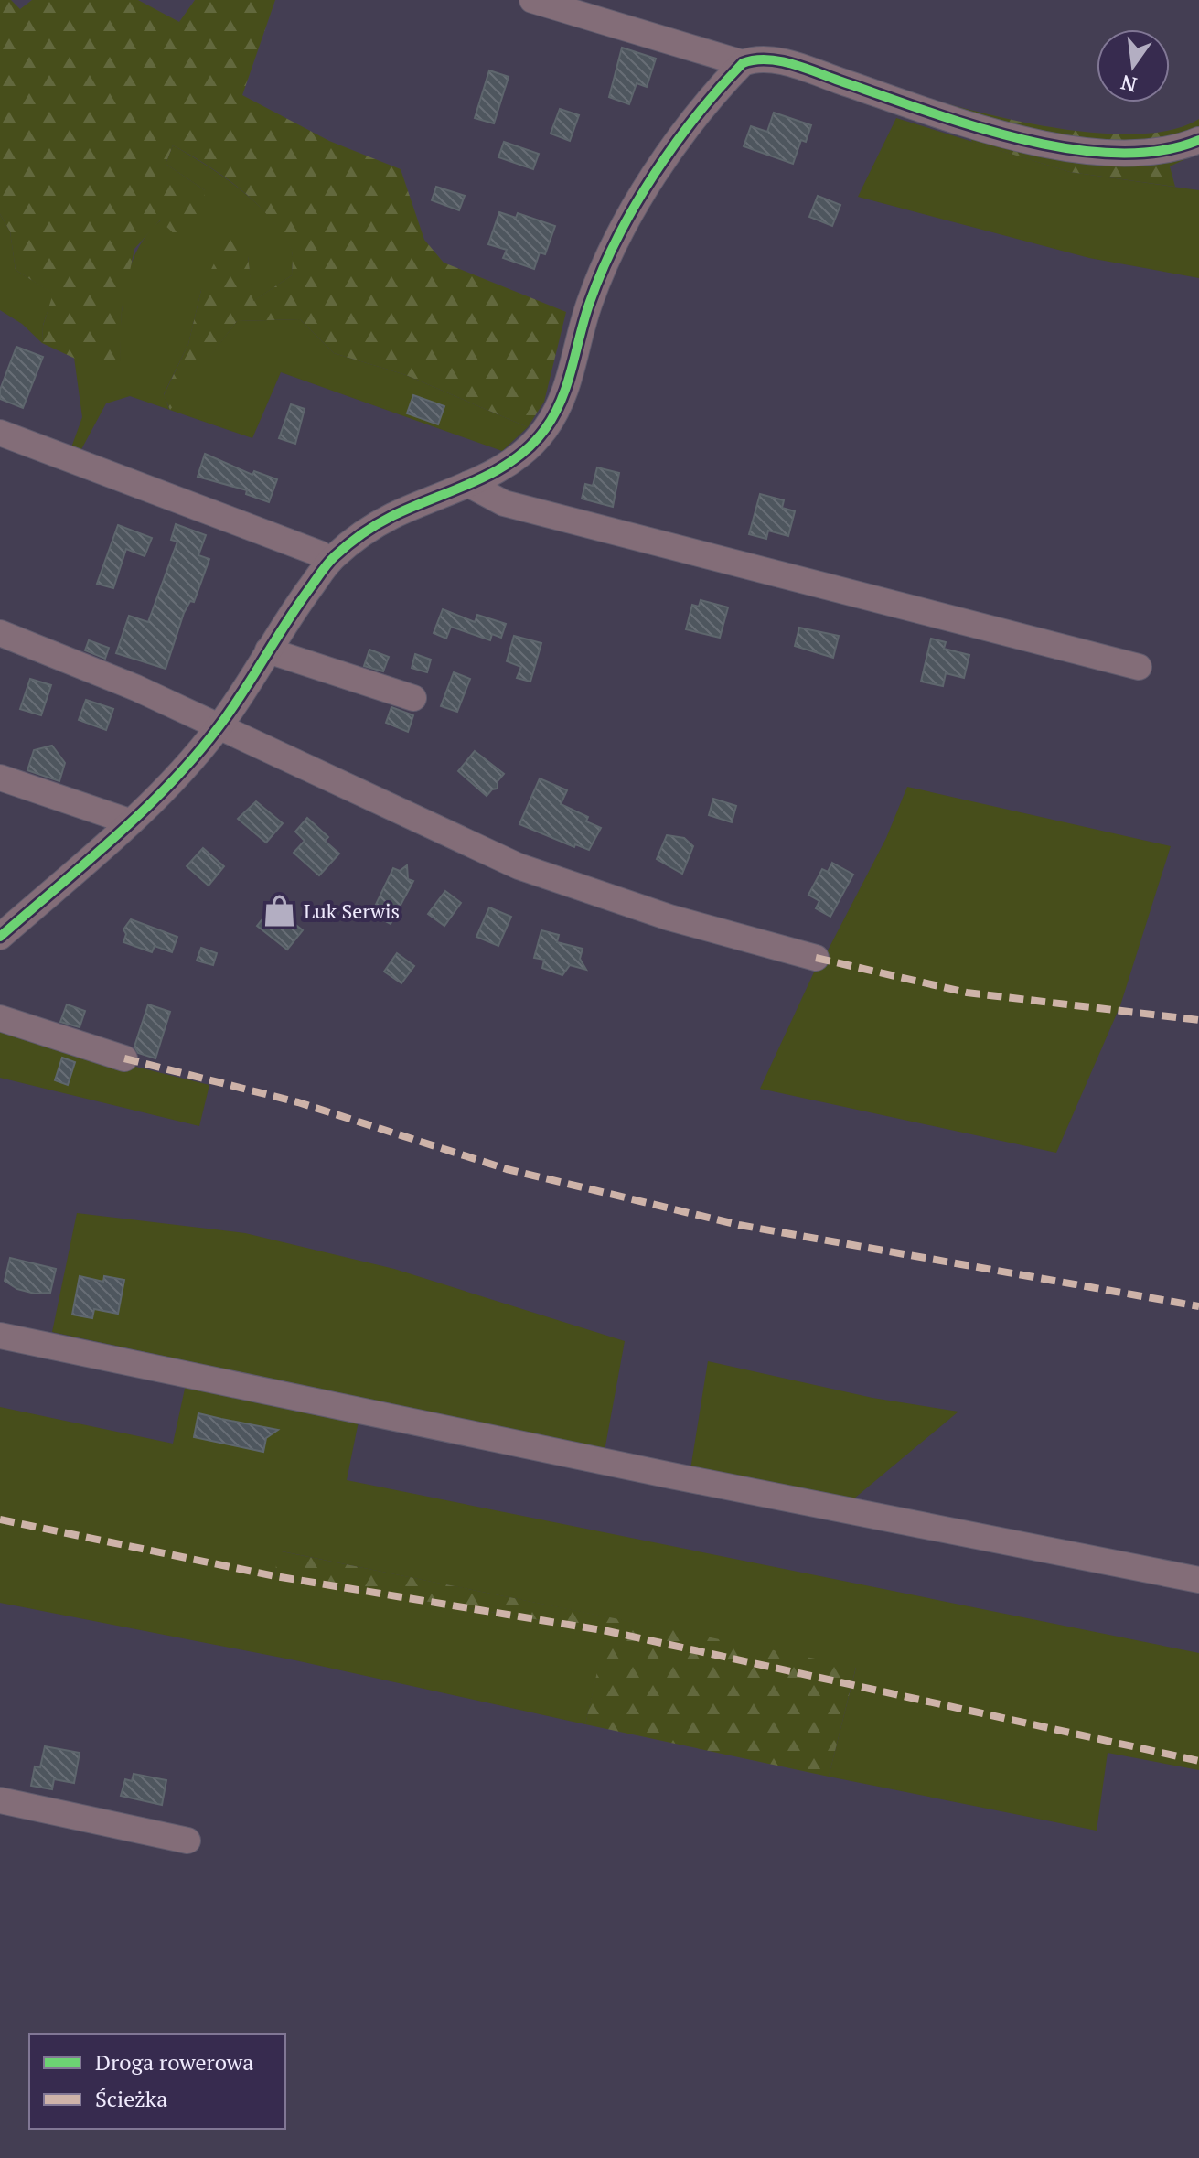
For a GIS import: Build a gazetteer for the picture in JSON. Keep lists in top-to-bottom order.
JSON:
{
  "places": {
    "shop": ["Luk Serwis"]
  },
  "legend": ["Droga rowerowa", "Ścieżka"],
  "north": "bottom"
}
